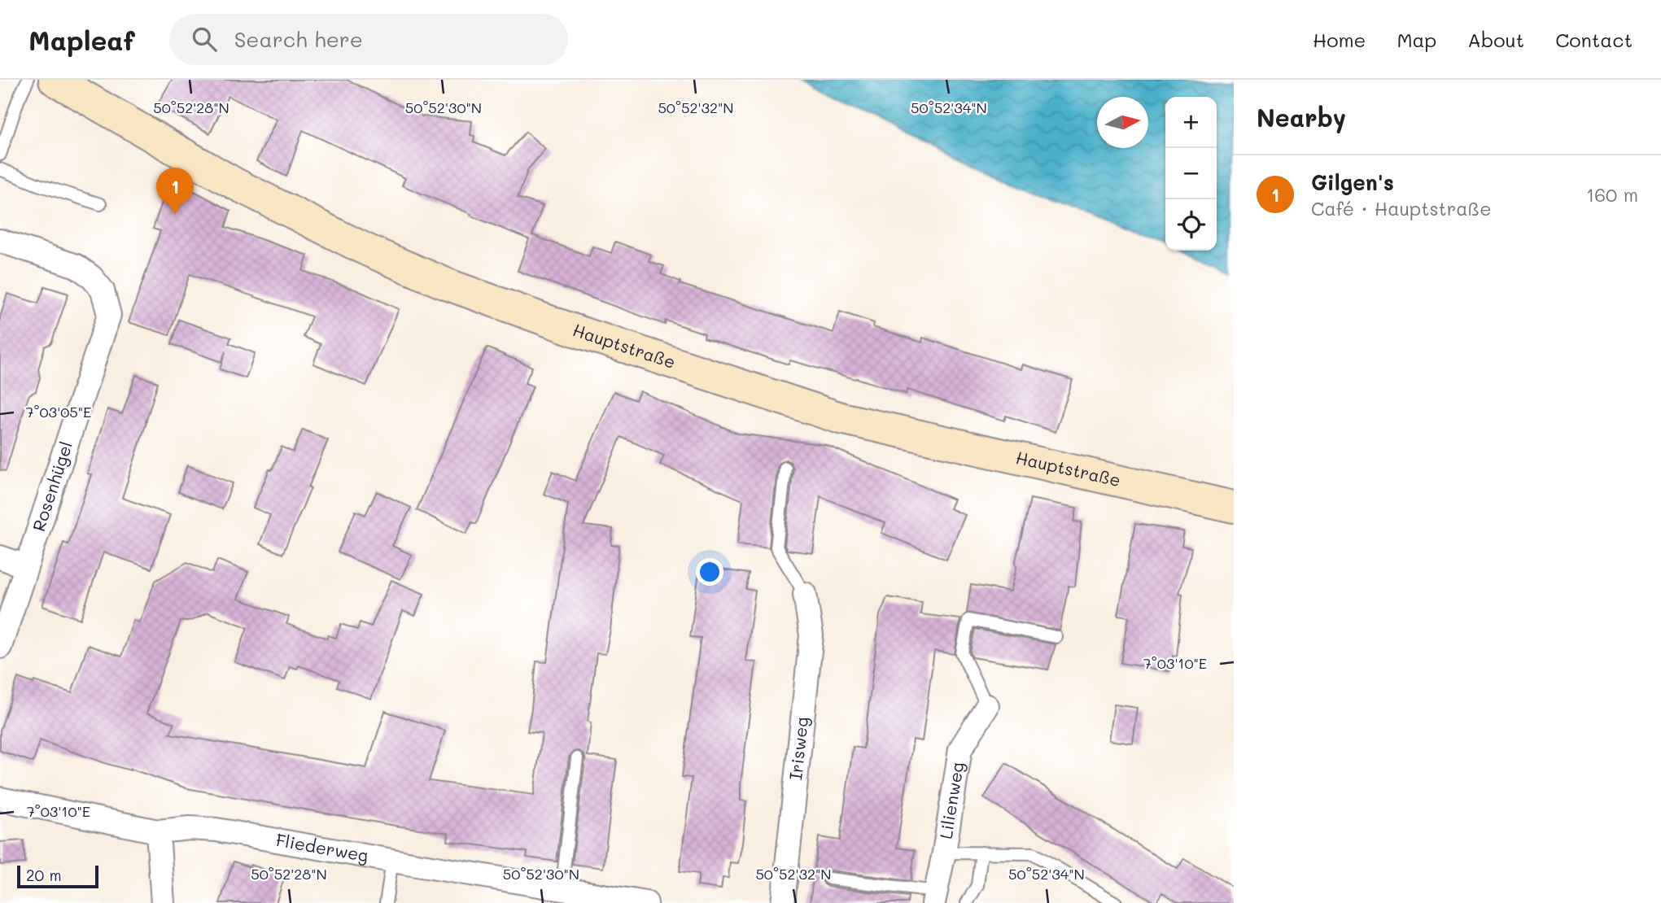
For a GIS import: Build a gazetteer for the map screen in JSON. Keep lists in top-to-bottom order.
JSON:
{
  "streets": {
    "main road": ["Hauptstraße"],
    "street": [
      "Rosenhügel",
      "Irisweg",
      "Lilienweg",
      "Fliederweg"
    ]
  },
  "scale_bar": "20 m",
  "north": "right",
  "page": {
    "header": "Mapleaf",
    "search": "Search here",
    "nav": [
      "Home",
      "Map",
      "About",
      "Contact"
    ],
    "heading": "Nearby",
    "map_buttons": ["+", "−"],
    "list": [
      {
        "mark": "1",
        "name": "Gilgen's",
        "note": "Café · Hauptstraße",
        "value": "160 m"
      }
    ],
    "pins": "1",
    "scale": "20 m"
  },
  "coordinates": [
    "50°52'28\"N",
    "50°52'30\"N",
    "50°52'32\"N",
    "50°52'34\"N",
    "7°03'05\"E",
    "7°03'10\"E"
  ]
}
